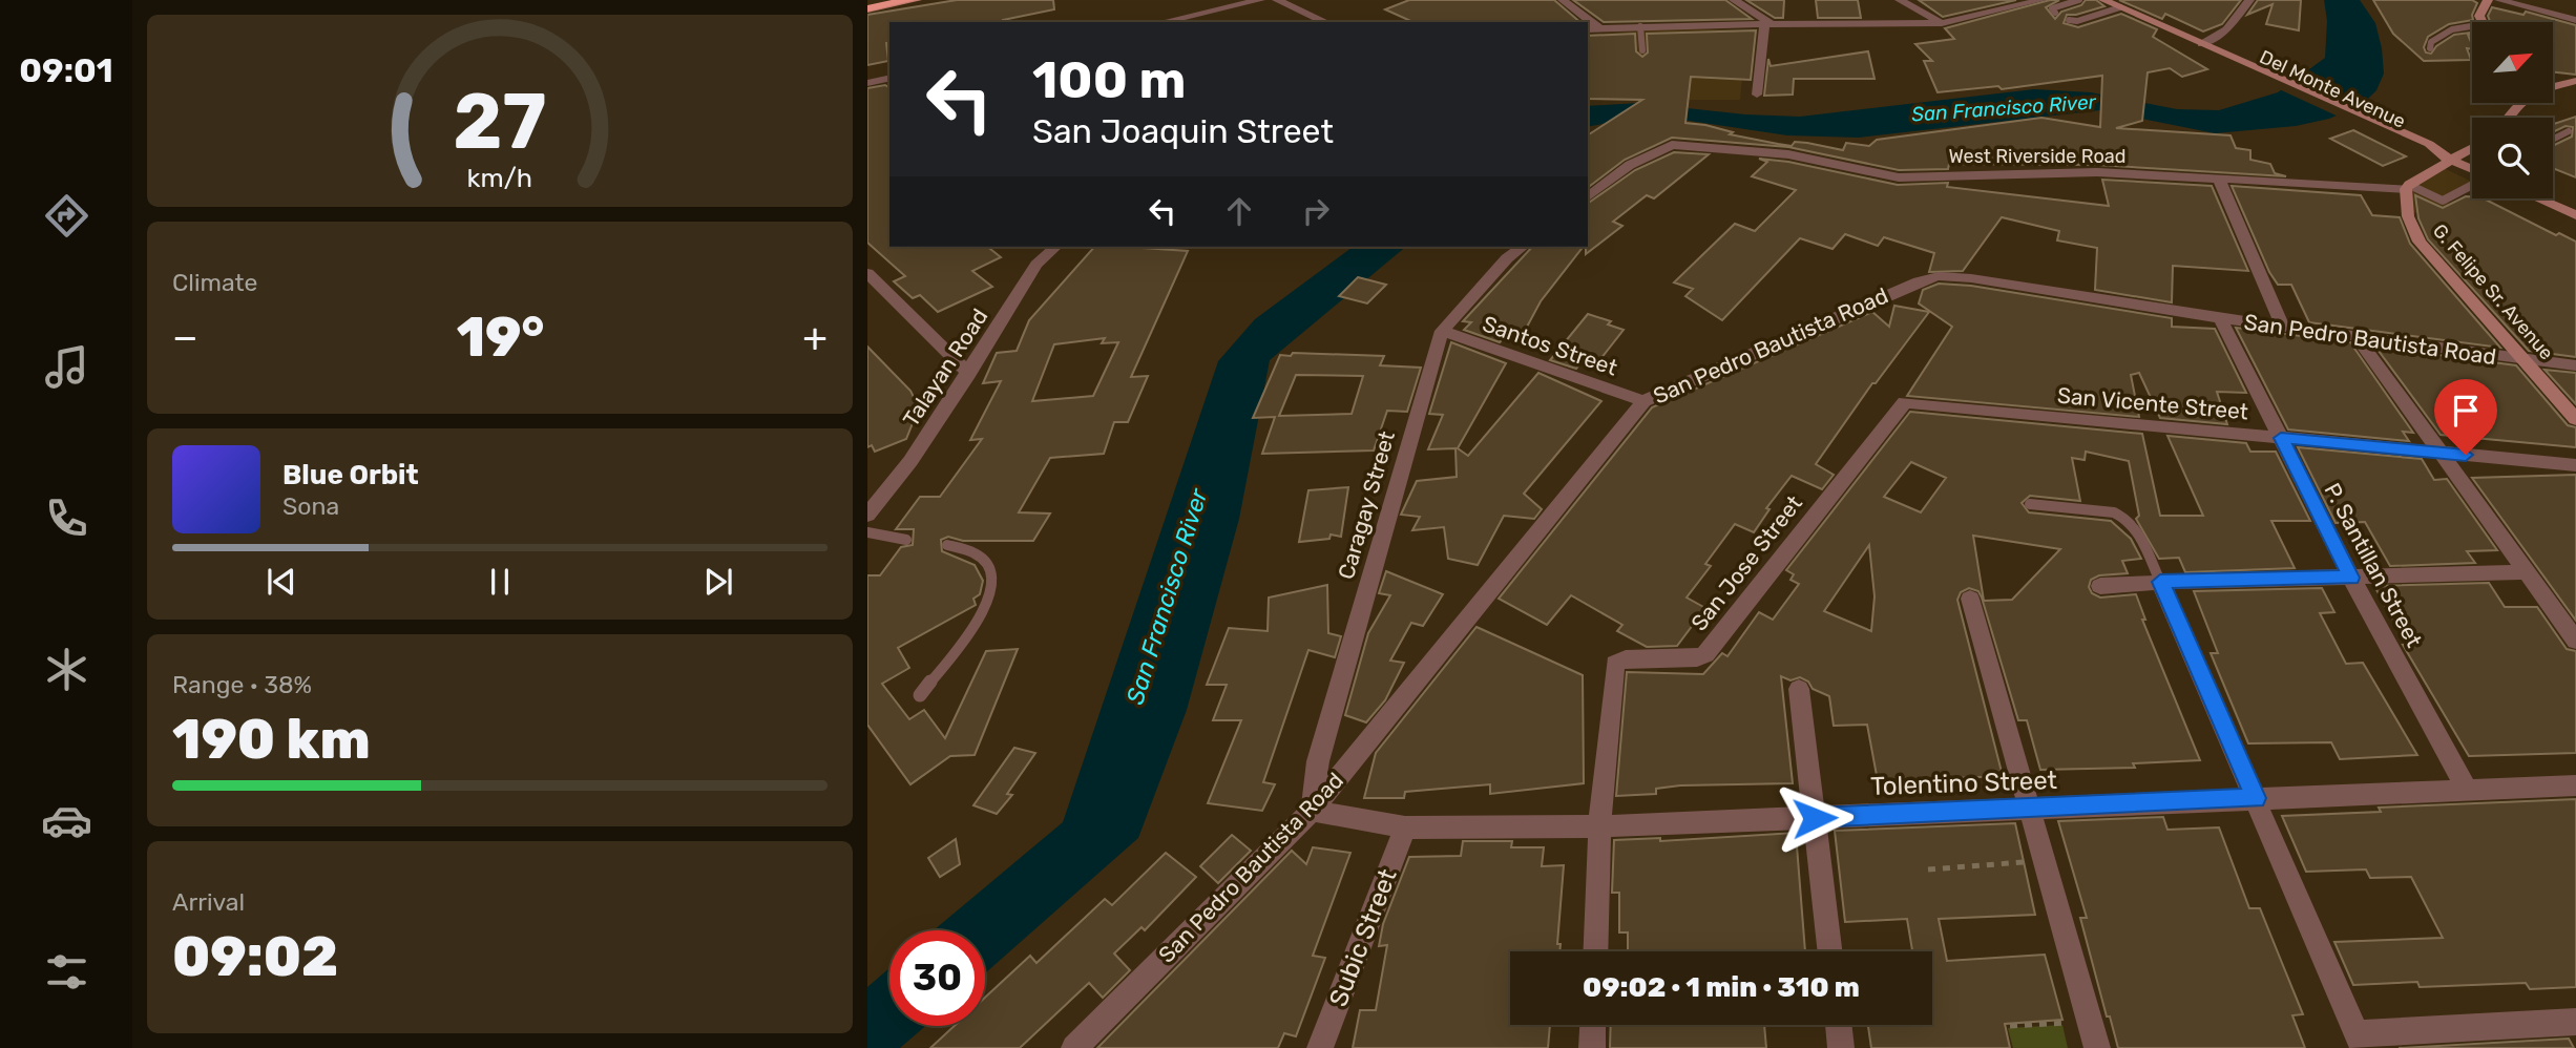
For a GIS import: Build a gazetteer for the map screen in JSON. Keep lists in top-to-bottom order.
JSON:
{
  "streets": {
    "street": [
      "Del Monte Avenue",
      "West Riverside Road",
      "G. Felipe Sr. Avenue",
      "San Pedro Bautista Road",
      "Santos Street",
      "Talayan Road",
      "San Vicente Street",
      "Caragay Street",
      "San Jose Street",
      "P. Santillan Street",
      "Tolentino Street",
      "Subic Street"
    ]
  },
  "crossings": [
    ["West Riverside Road", "G. Felipe Sr. Avenue"],
    ["G. Felipe Sr. Avenue", "San Pedro Bautista Road"],
    ["San Pedro Bautista Road", "Santos Street"],
    ["San Pedro Bautista Road", "Caragay Street"],
    ["San Pedro Bautista Road", "P. Santillan Street"],
    ["San Pedro Bautista Road", "Tolentino Street"],
    ["Santos Street", "Caragay Street"],
    ["San Vicente Street", "San Jose Street"],
    ["San Vicente Street", "P. Santillan Street"],
    ["Caragay Street", "Tolentino Street"],
    ["San Jose Street", "Tolentino Street"],
    ["P. Santillan Street", "Tolentino Street"],
    ["Tolentino Street", "Subic Street"]
  ],
  "water": ["San Francisco River"],
  "north": "top right",
  "page": {
    "tabs": "09:01",
    "turn": ["100 m", "San Joaquin Street"],
    "tile": [
      "Climate",
      ["Range · 38%", "190 km"],
      ["Arrival", "09:02"]
    ],
    "heat": ["−", "19°", "+"],
    "song": ["Blue Orbit", "Sona"],
    "limit": "30",
    "trip": "09:02 · 1 min · 310 m",
    "gauge": ["27", "km/h"]
  }
}
